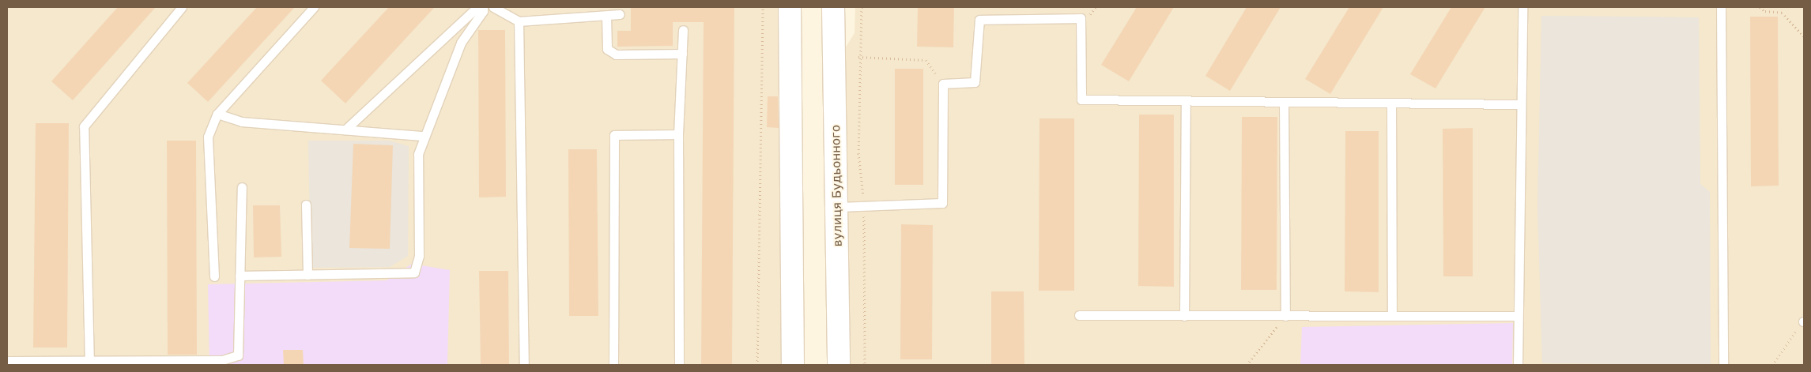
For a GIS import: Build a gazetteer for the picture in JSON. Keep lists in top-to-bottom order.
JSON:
{
  "streets": {
    "main road": ["вулиця Будьонного"]
  }
}
